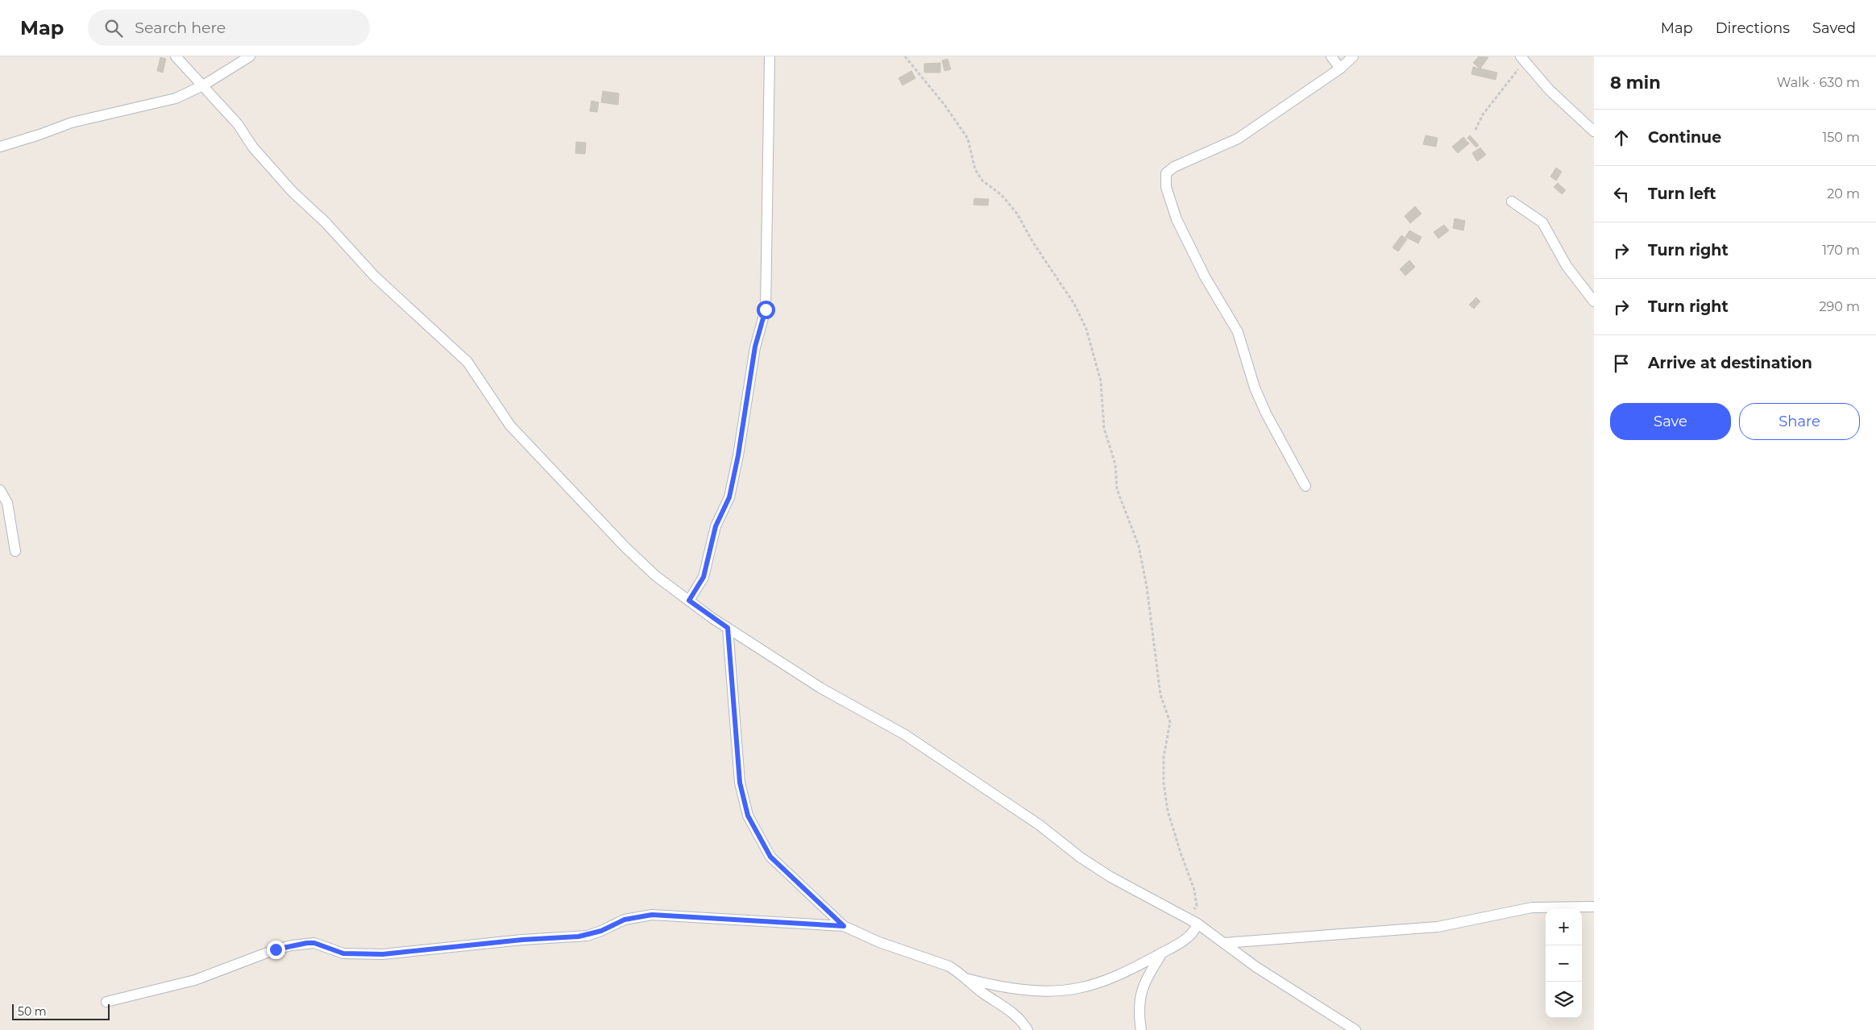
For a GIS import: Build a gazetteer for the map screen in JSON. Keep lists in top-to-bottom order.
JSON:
{
  "scale_bar": "50 m",
  "page": {
    "header": "Map",
    "search": "Search here",
    "nav": ["Map", "Directions", "Saved"],
    "heading": ["8 min", "Walk · 630 m"],
    "list": [
      ["Continue", "150 m"],
      ["Turn left", "20 m"],
      ["Turn right", "170 m"],
      ["Turn right", "290 m"],
      "Arrive at destination"
    ],
    "buttons": ["Save", "Share"],
    "map_buttons": ["+", "−"],
    "scale": "50 m"
  }
}
